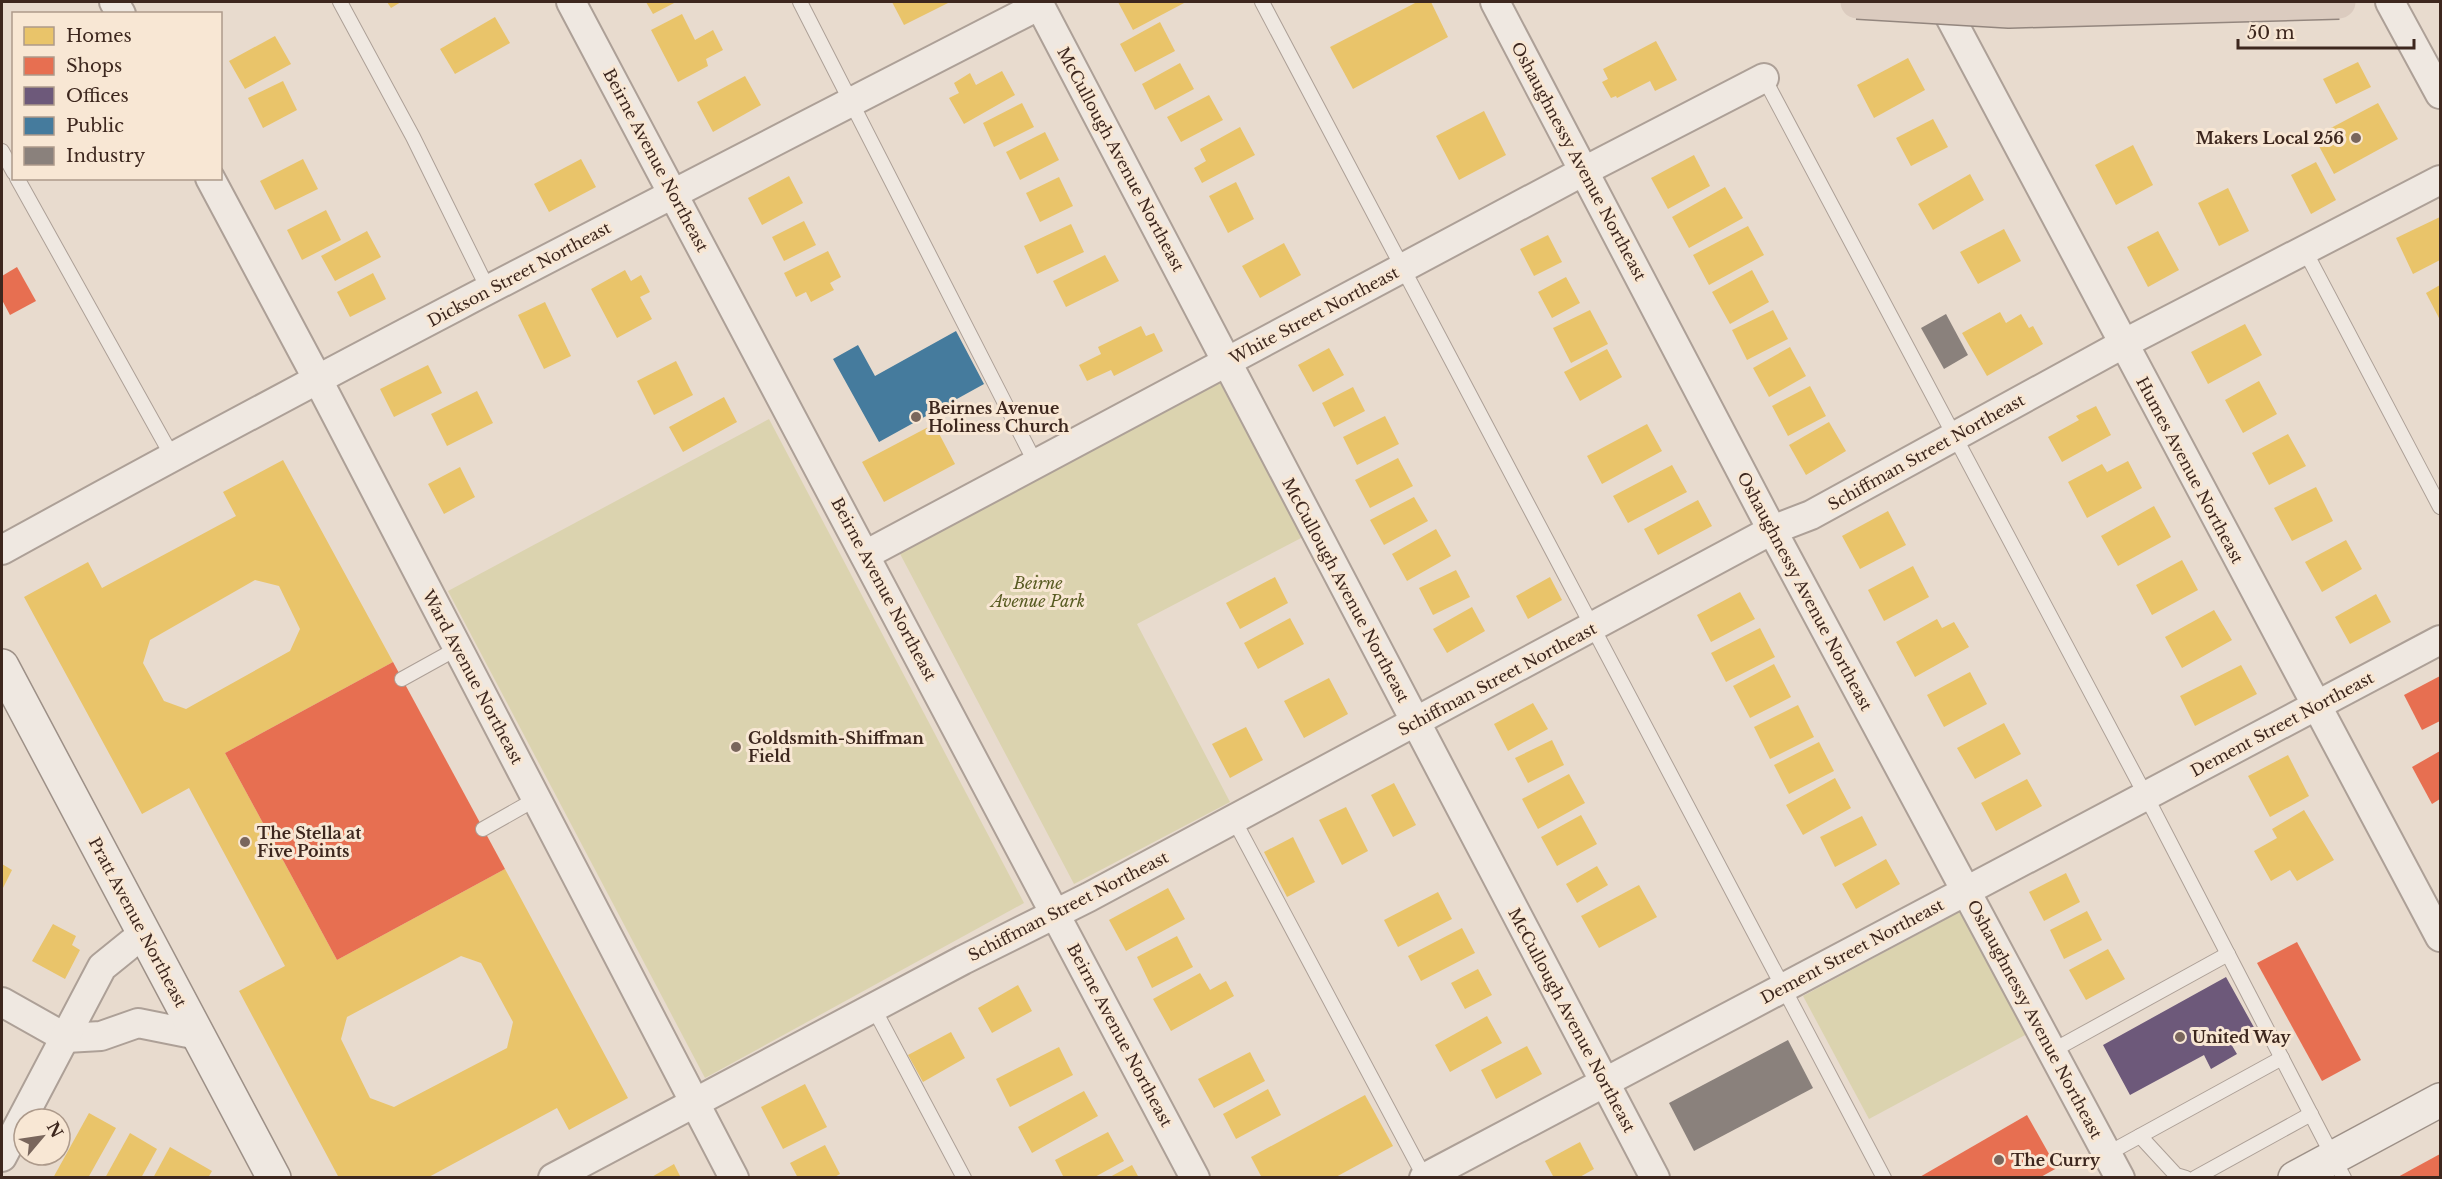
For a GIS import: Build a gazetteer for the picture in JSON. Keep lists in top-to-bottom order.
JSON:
{
  "streets": {
    "main road": ["Pratt Avenue Northeast"],
    "street": [
      "McCullough Avenue Northeast",
      "Beirne Avenue Northeast",
      "Oshaughnessy Avenue Northeast",
      "Dickson Street Northeast",
      "White Street Northeast",
      "Schiffman Street Northeast",
      "Humes Avenue Northeast",
      "Ward Avenue Northeast",
      "Dement Street Northeast"
    ]
  },
  "crossings": [
    ["McCullough Avenue Northeast", "Dickson Street Northeast"],
    ["McCullough Avenue Northeast", "White Street Northeast"],
    ["McCullough Avenue Northeast", "Schiffman Street Northeast"],
    ["McCullough Avenue Northeast", "Dement Street Northeast"],
    ["Beirne Avenue Northeast", "Dickson Street Northeast"],
    ["Beirne Avenue Northeast", "White Street Northeast"],
    ["Beirne Avenue Northeast", "Schiffman Street Northeast"],
    ["Oshaughnessy Avenue Northeast", "White Street Northeast"],
    ["Oshaughnessy Avenue Northeast", "Schiffman Street Northeast"],
    ["Oshaughnessy Avenue Northeast", "Dement Street Northeast"],
    ["Dickson Street Northeast", "Ward Avenue Northeast"],
    ["Schiffman Street Northeast", "Humes Avenue Northeast"],
    ["Schiffman Street Northeast", "Ward Avenue Northeast"],
    ["Humes Avenue Northeast", "Dement Street Northeast"]
  ],
  "parks": ["Beirne Avenue Park"],
  "places": [
    "Makers Local 256",
    "Beirnes Avenue Holiness Church",
    "Goldsmith-Shiffman Field",
    "The Stella at Five Points",
    "United Way",
    "The Curry"
  ],
  "legend": [
    "Homes",
    "Shops",
    "Offices",
    "Public",
    "Industry"
  ],
  "scale_bar": "50 m",
  "north": "top right"
}
